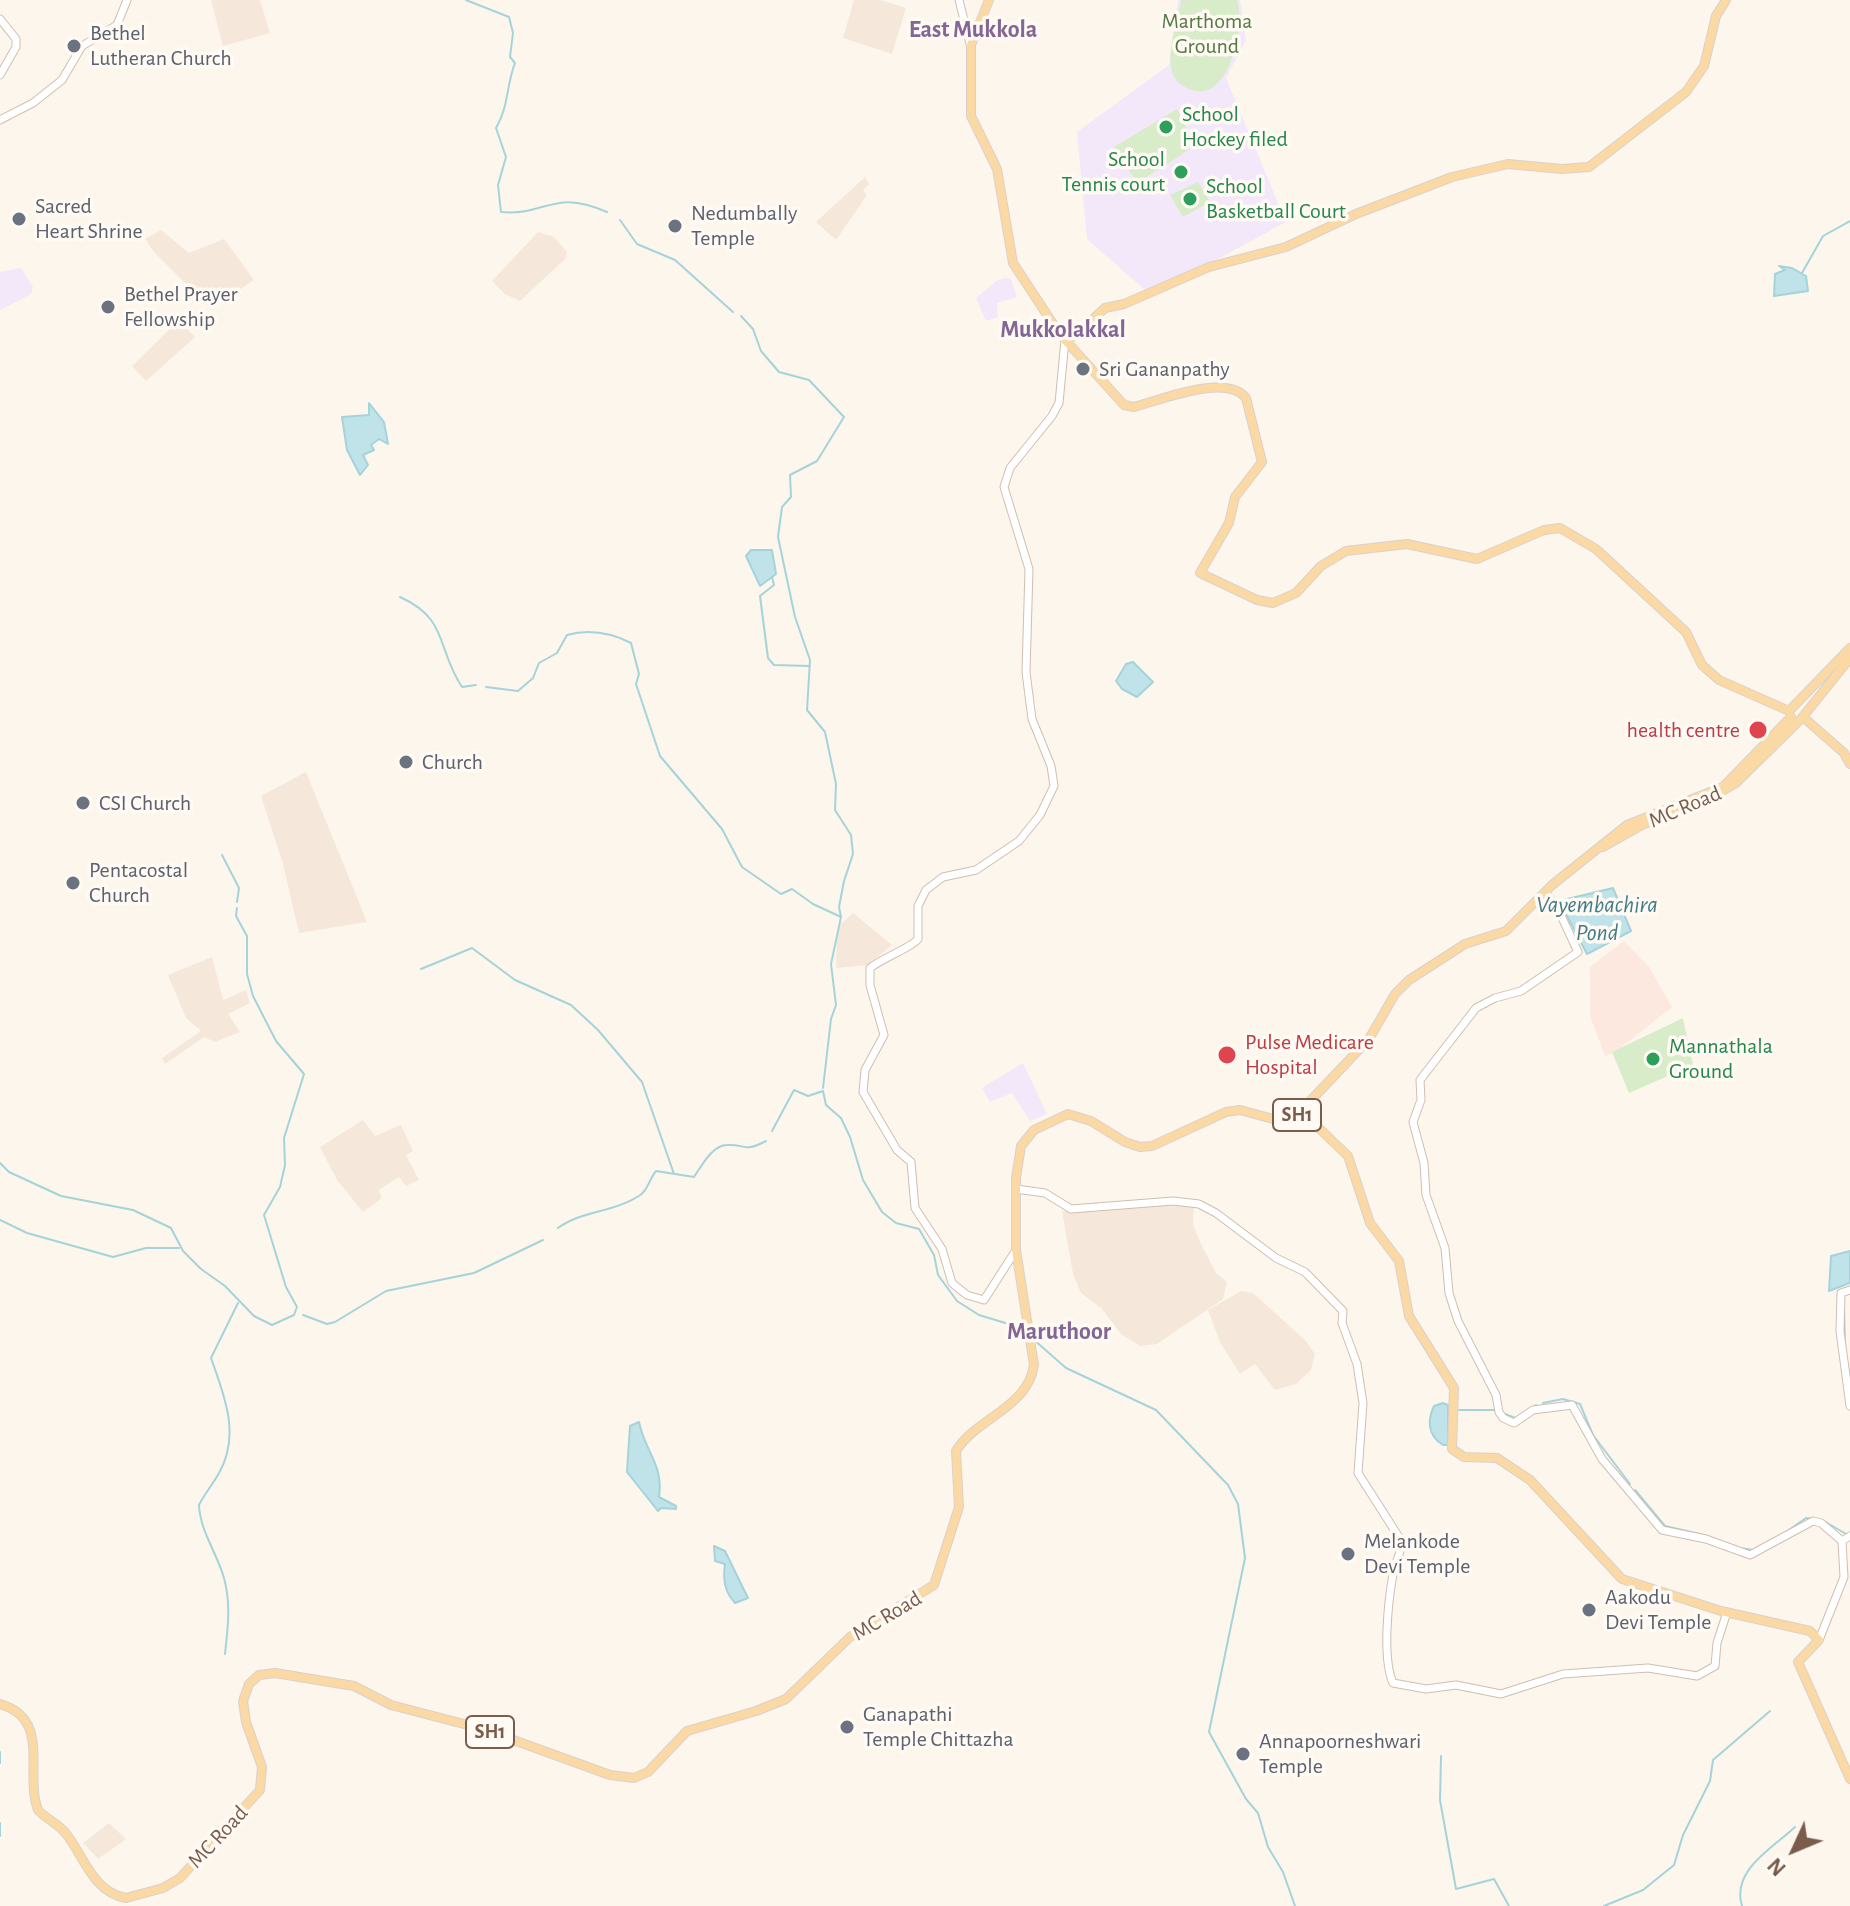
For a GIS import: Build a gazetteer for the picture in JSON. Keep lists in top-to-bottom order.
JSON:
{
  "streets": {
    "main road": ["MC Road", "SH1"]
  },
  "districts": ["East Mukkola", "Mukkolakkal", "Maruthoor"],
  "water": ["Vayembachira Pond"],
  "parks": ["Marthoma Ground"],
  "places": [
    "Bethel Lutheran Church",
    "School Hockey filed",
    "School Tennis court",
    "School Basketball Court",
    "Sacred Heart Shrine",
    "Nedumbally Temple",
    "Bethel Prayer Fellowship",
    "Sri Gananpathy",
    "health centre",
    "Church",
    "CSI Church",
    "Pentacostal Church",
    "Pulse Medicare Hospital",
    "Mannathala Ground",
    "Melankode Devi Temple",
    "Aakodu Devi Temple",
    "Ganapathi Temple Chittazha",
    "Annapoorneshwari Temple"
  ],
  "north": "bottom left"
}
